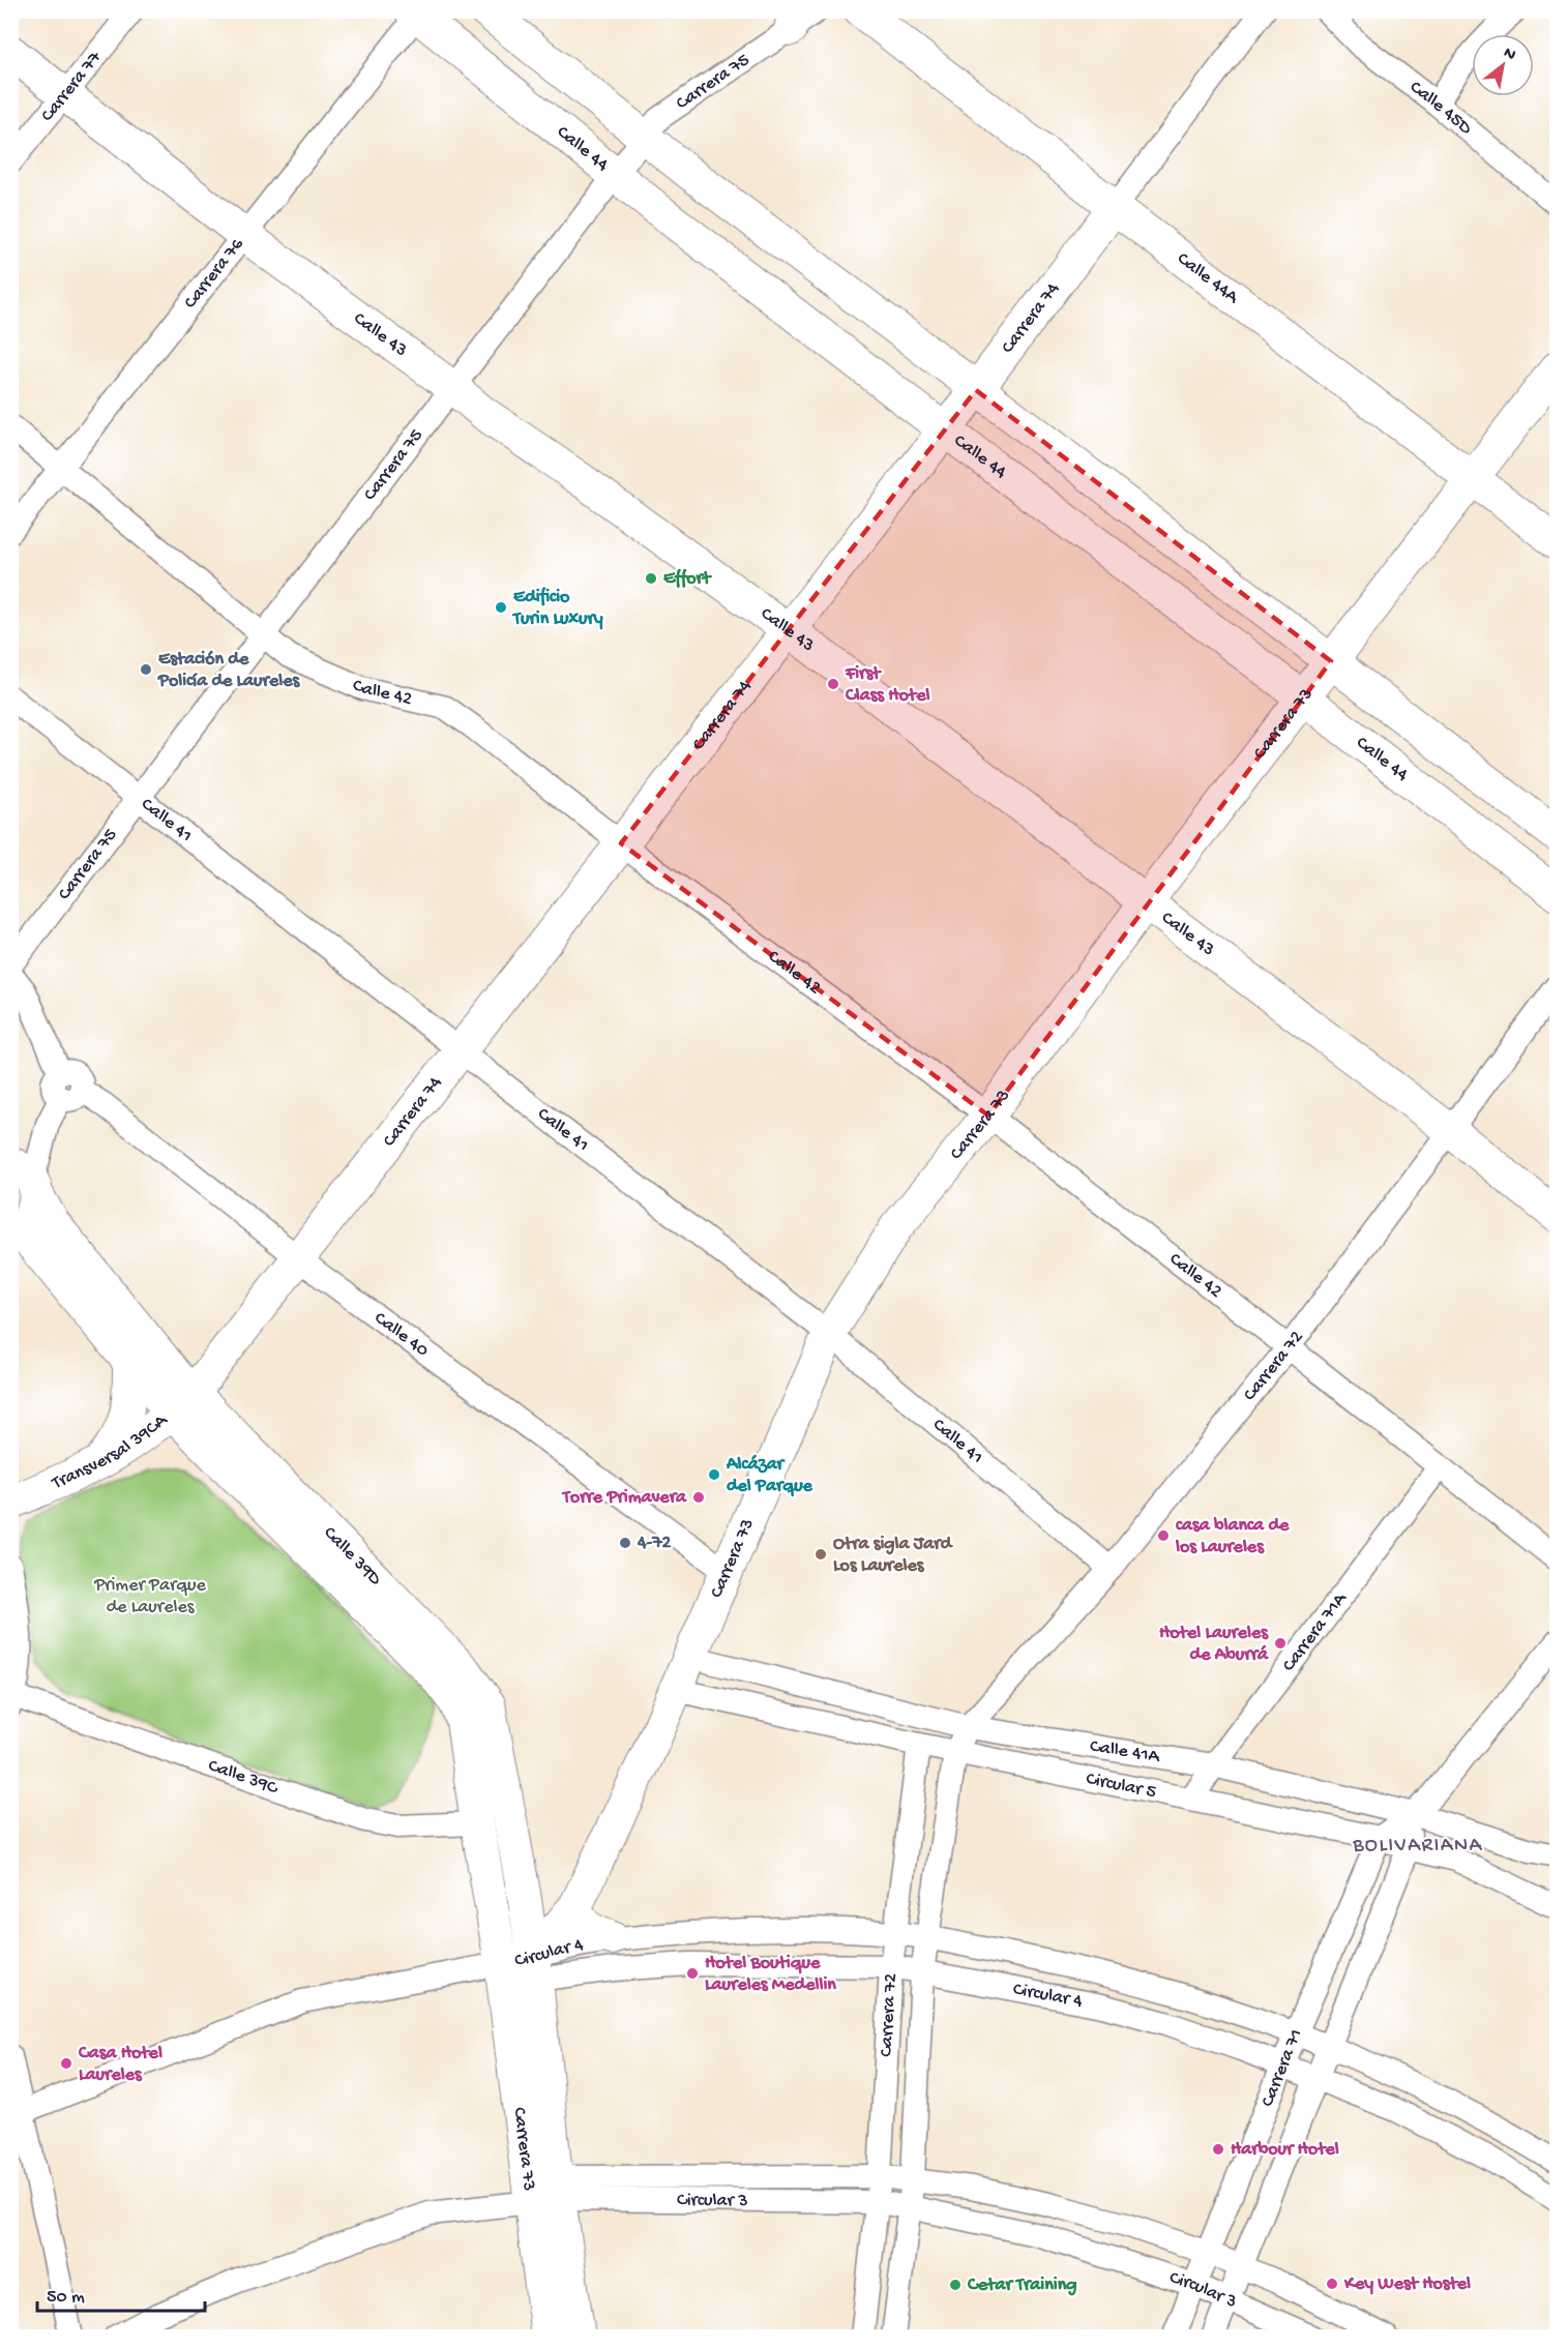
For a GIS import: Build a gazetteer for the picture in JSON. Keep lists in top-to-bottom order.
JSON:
{
  "streets": {
    "street": [
      "Carrera 75",
      "Carrera 77",
      "Calle 45D",
      "Calle 44",
      "Carrera 76",
      "Calle 44A",
      "Carrera 74",
      "Calle 43",
      "Calle 42",
      "Carrera 73",
      "Calle 41",
      "Calle 40",
      "Carrera 72",
      "Transversal 39CA",
      "Calle 39D",
      "Carrera 71A",
      "Calle 41A",
      "Calle 39C",
      "Circular 5",
      "Circular 4",
      "Carrera 71",
      "Circular 3"
    ]
  },
  "crossings": [
    ["Carrera 75", "Calle 44"],
    ["Carrera 75", "Calle 43"],
    ["Carrera 75", "Calle 42"],
    ["Carrera 75", "Calle 41"],
    ["Carrera 77", "Calle 43"],
    ["Calle 44", "Carrera 76"],
    ["Calle 44", "Carrera 74"],
    ["Calle 44", "Carrera 73"],
    ["Carrera 76", "Calle 43"],
    ["Carrera 76", "Calle 42"],
    ["Calle 44A", "Carrera 74"],
    ["Calle 44A", "Carrera 73"],
    ["Carrera 74", "Calle 43"],
    ["Carrera 74", "Calle 42"],
    ["Carrera 74", "Calle 41"],
    ["Carrera 74", "Calle 40"],
    ["Carrera 74", "Transversal 39CA"],
    ["Carrera 74", "Calle 39D"],
    ["Calle 43", "Carrera 73"],
    ["Calle 43", "Carrera 72"],
    ["Calle 42", "Carrera 73"],
    ["Calle 42", "Carrera 72"],
    ["Calle 42", "Carrera 71A"],
    ["Carrera 73", "Calle 41"],
    ["Carrera 73", "Calle 40"],
    ["Carrera 73", "Calle 39D"],
    ["Carrera 73", "Calle 41A"],
    ["Carrera 73", "Circular 5"],
    ["Carrera 73", "Circular 4"],
    ["Carrera 73", "Circular 3"],
    ["Calle 41", "Carrera 72"],
    ["Carrera 72", "Calle 41A"],
    ["Carrera 72", "Circular 5"],
    ["Carrera 72", "Circular 4"],
    ["Carrera 72", "Circular 3"],
    ["Transversal 39CA", "Calle 39D"],
    ["Calle 39D", "Calle 39C"],
    ["Calle 39D", "Circular 4"],
    ["Carrera 71A", "Calle 41A"],
    ["Carrera 71A", "Circular 5"],
    ["Calle 41A", "Carrera 71"],
    ["Circular 5", "Carrera 71"],
    ["Circular 4", "Carrera 71"],
    ["Carrera 71", "Circular 3"]
  ],
  "districts": ["BOLIVARIANA"],
  "parks": ["Primer Parque de Laureles"],
  "places": [
    "Effort",
    "Edificio Turin Luxury",
    "Estación de Policía de Laureles",
    "First Class Hotel",
    "Alcázar del Parque",
    "Torre Primavera",
    "casa blanca de los Laureles",
    "4-72",
    "Otra sigla Jard Los Laureles",
    "Hotel Laureles de Aburrá",
    "Hotel Boutique Laureles Medellin",
    "Casa Hotel Laureles",
    "Harbour Hotel",
    "Key West Hostel",
    "Cetar Training"
  ],
  "scale_bar": "50 m",
  "north": "top right"
}
